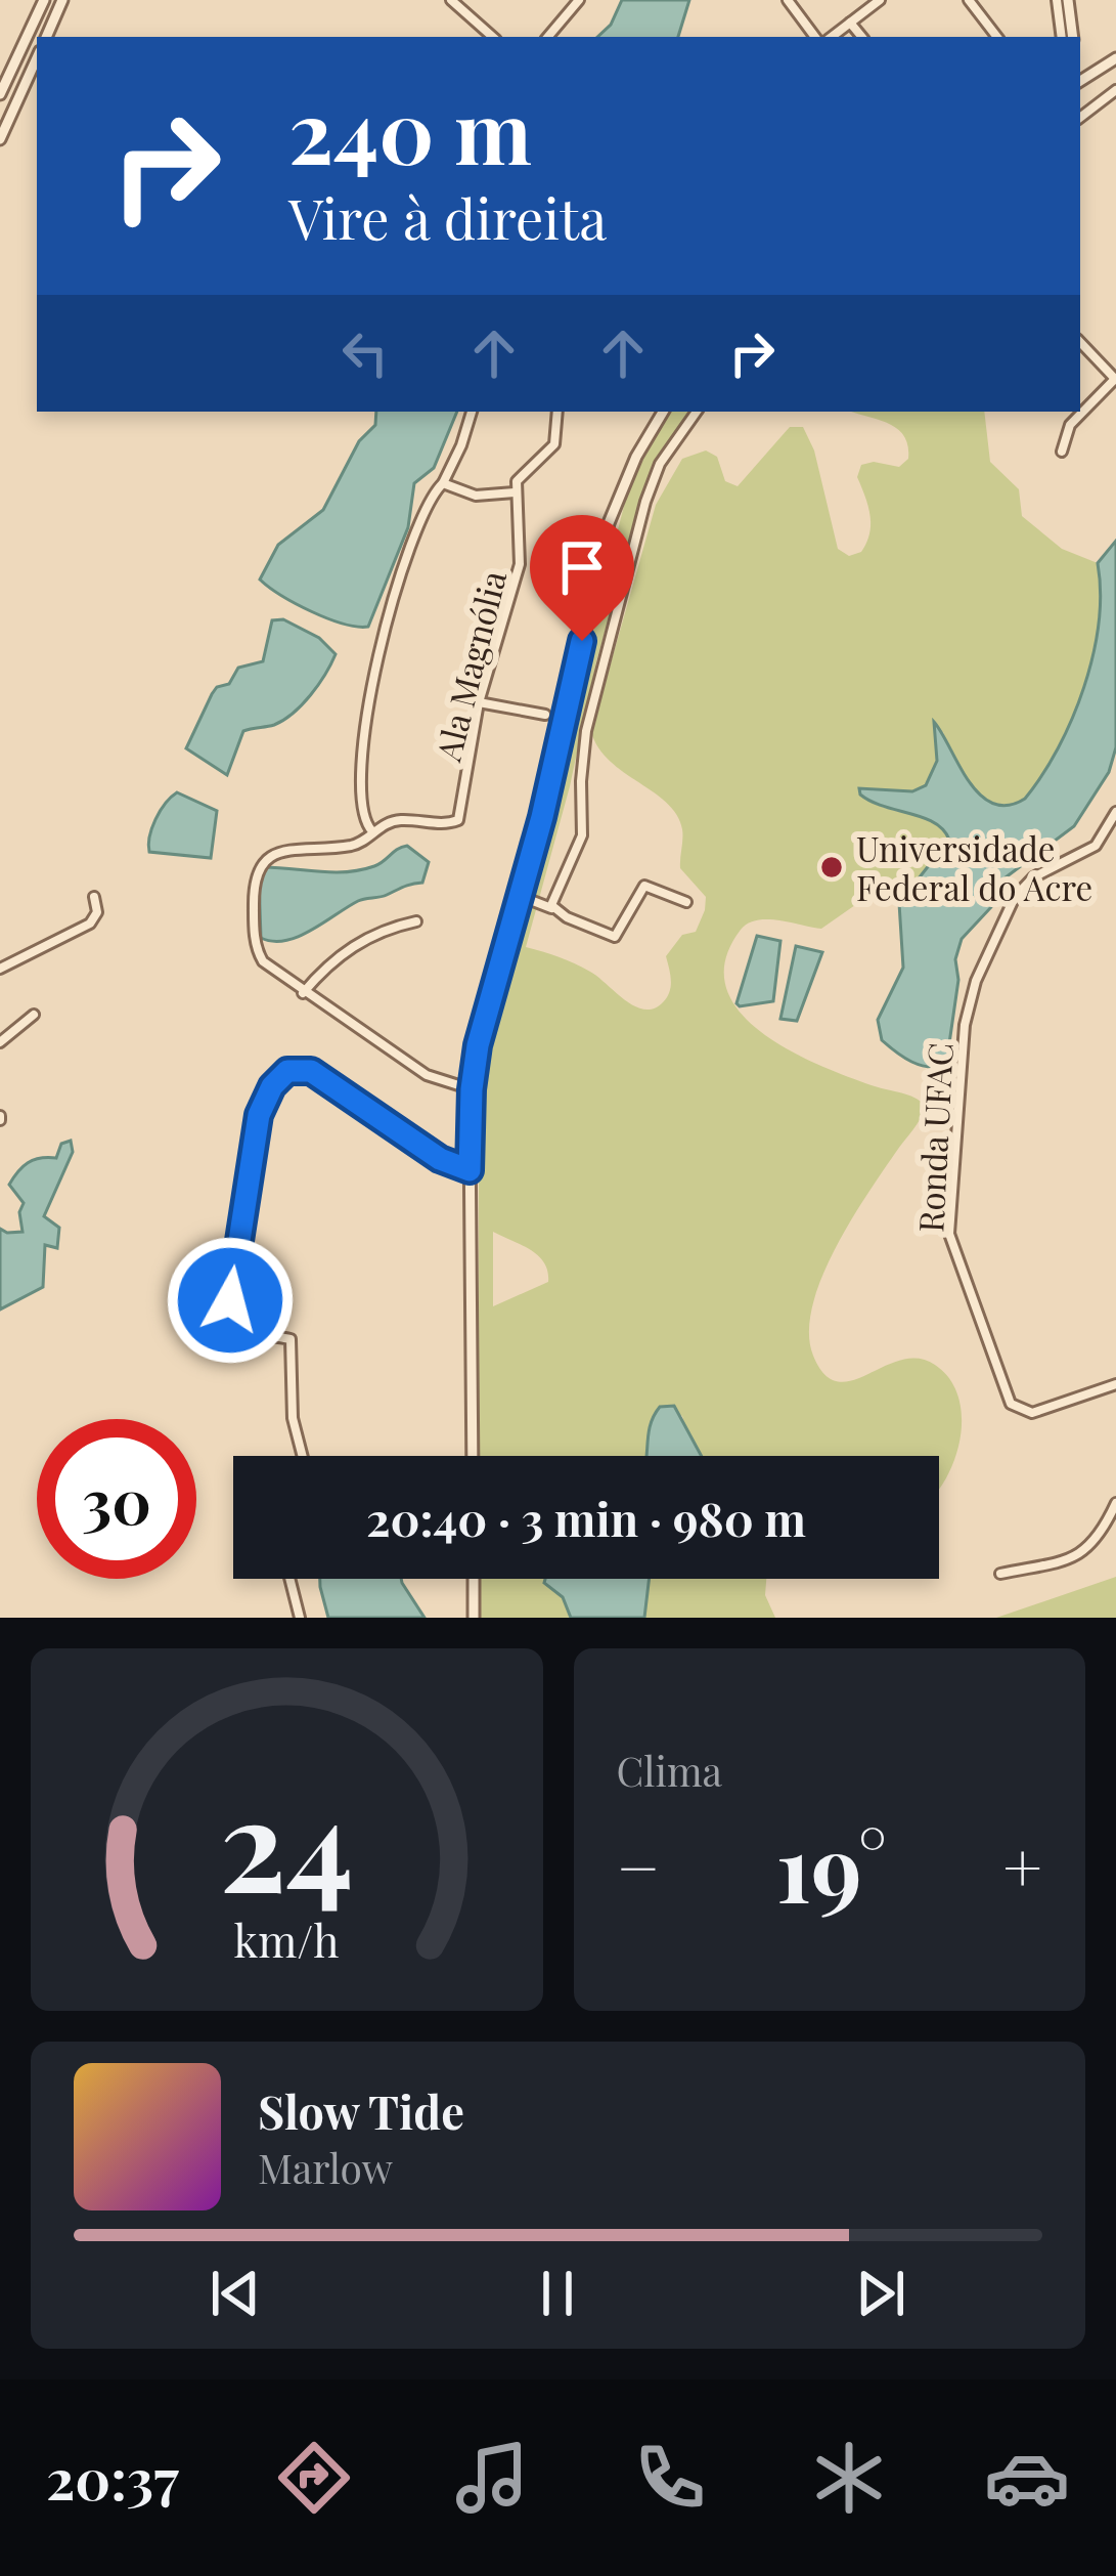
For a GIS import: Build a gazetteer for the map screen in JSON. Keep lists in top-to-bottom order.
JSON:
{
  "streets": {
    "street": ["Ala Magnólia", "Ronda UFAC"]
  },
  "places": ["Universidade Federal do Acre"],
  "page": {
    "turn": ["240 m", "Vire à direita"],
    "limit": "30",
    "trip": "20:40 · 3 min · 980 m",
    "tile": "Clima",
    "heat": ["−", "19°", "+"],
    "song": ["Slow Tide", "Marlow"],
    "tabs": "20:37",
    "gauge": ["24", "km/h"]
  }
}
